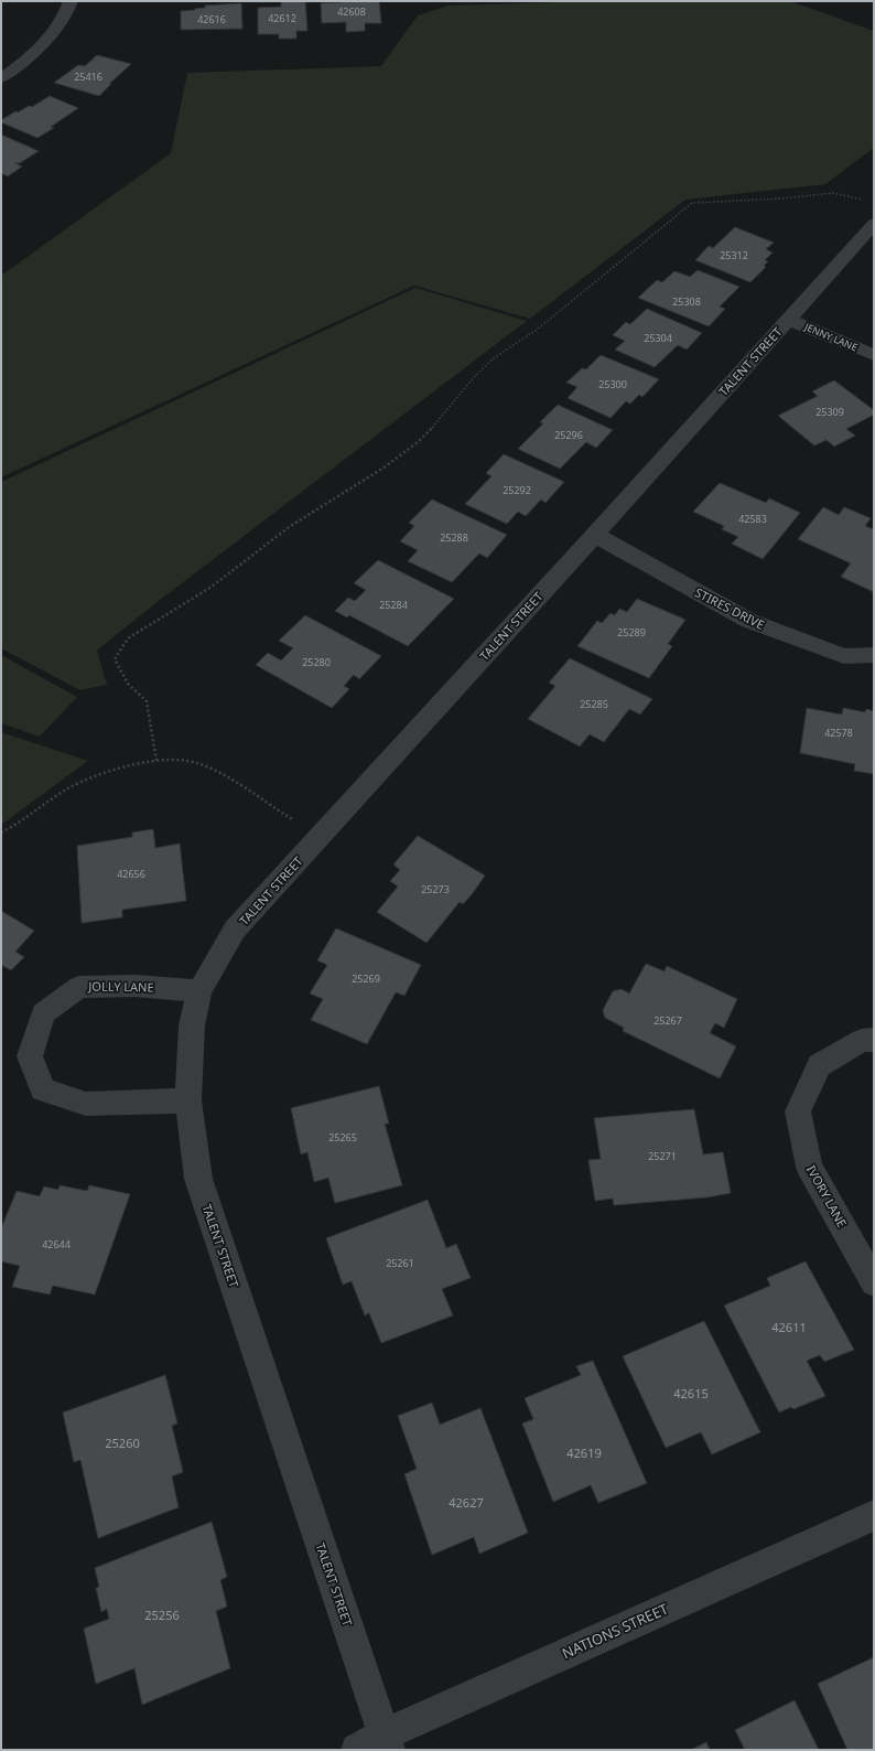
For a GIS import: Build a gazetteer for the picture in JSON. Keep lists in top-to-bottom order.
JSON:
{
  "streets": {
    "street": [
      "JENNY LANE",
      "TALENT STREET",
      "STIRES DRIVE",
      "JOLLY LANE",
      "IVORY LANE",
      "NATIONS STREET"
    ]
  },
  "crossings": [
    ["JENNY LANE", "TALENT STREET"],
    ["TALENT STREET", "STIRES DRIVE"],
    ["TALENT STREET", "JOLLY LANE"],
    ["TALENT STREET", "NATIONS STREET"]
  ],
  "house_numbers": [
    "42608",
    "42612",
    "42616",
    "25416",
    "25312",
    "25308",
    "25304",
    "25300",
    "25309",
    "25296",
    "25292",
    "42583",
    "25288",
    "25284",
    "25289",
    "25280",
    "25285",
    "42578",
    "42656",
    "25273",
    "25269",
    "25267",
    "25265",
    "25271",
    "42644",
    "25261",
    "42611",
    "42615",
    "25260",
    "42619",
    "42627",
    "25256"
  ]
}
